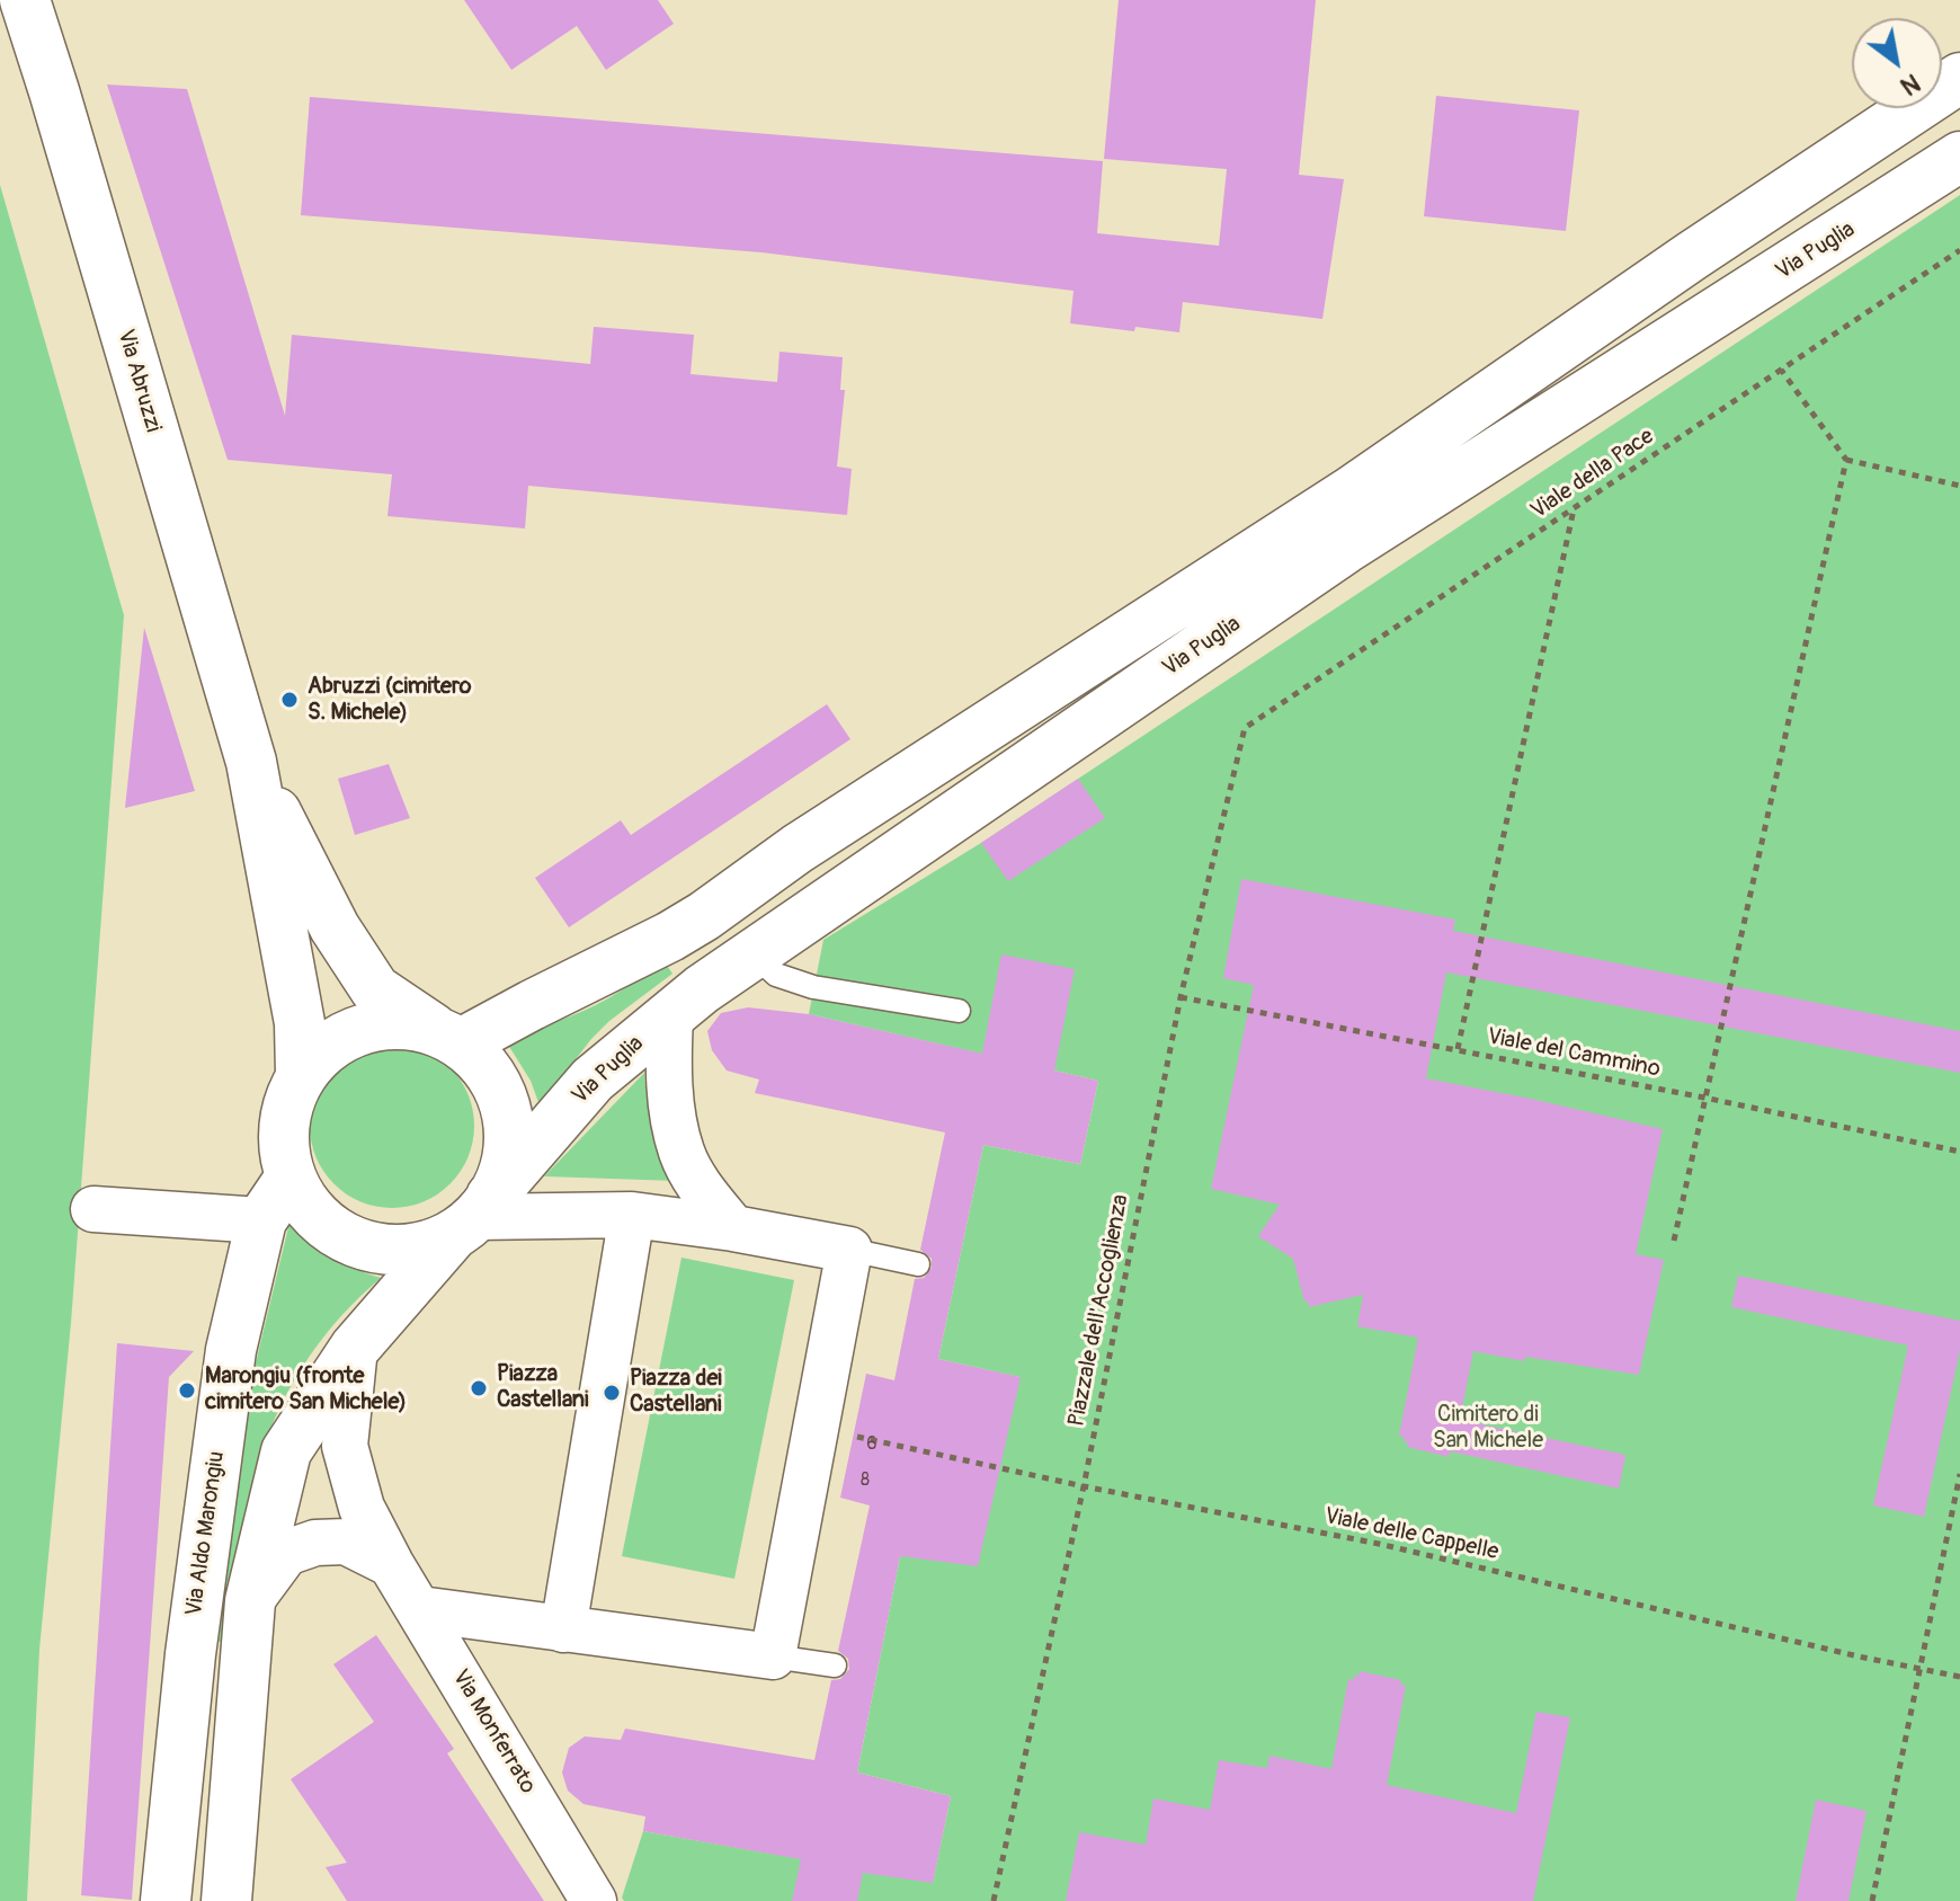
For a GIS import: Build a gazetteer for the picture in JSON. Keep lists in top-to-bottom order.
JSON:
{
  "streets": {
    "street": [
      "Via Puglia",
      "Via Abruzzi",
      "Via Aldo Marongiu",
      "Via Monferrato"
    ],
    "path": [
      "Viale della Pace",
      "Viale del Cammino",
      "Piazzale dell'Accoglienza",
      "Viale delle Cappelle"
    ]
  },
  "crossings": [
    ["Via Puglia", "Via Abruzzi"],
    ["Via Puglia", "Via Aldo Marongiu"],
    ["Via Abruzzi", "Via Aldo Marongiu"],
    ["Viale della Pace", "Piazzale dell'Accoglienza"],
    ["Viale del Cammino", "Piazzale dell'Accoglienza"],
    ["Piazzale dell'Accoglienza", "Viale delle Cappelle"]
  ],
  "parks": ["Cimitero di San Michele"],
  "places": [
    "Abruzzi (cimitero S. Michele)",
    "Piazza Castellani",
    "Marongiu (fronte cimitero San Michele)",
    "Piazza dei Castellani"
  ],
  "house_numbers": ["6", "8"],
  "north": "bottom right"
}
